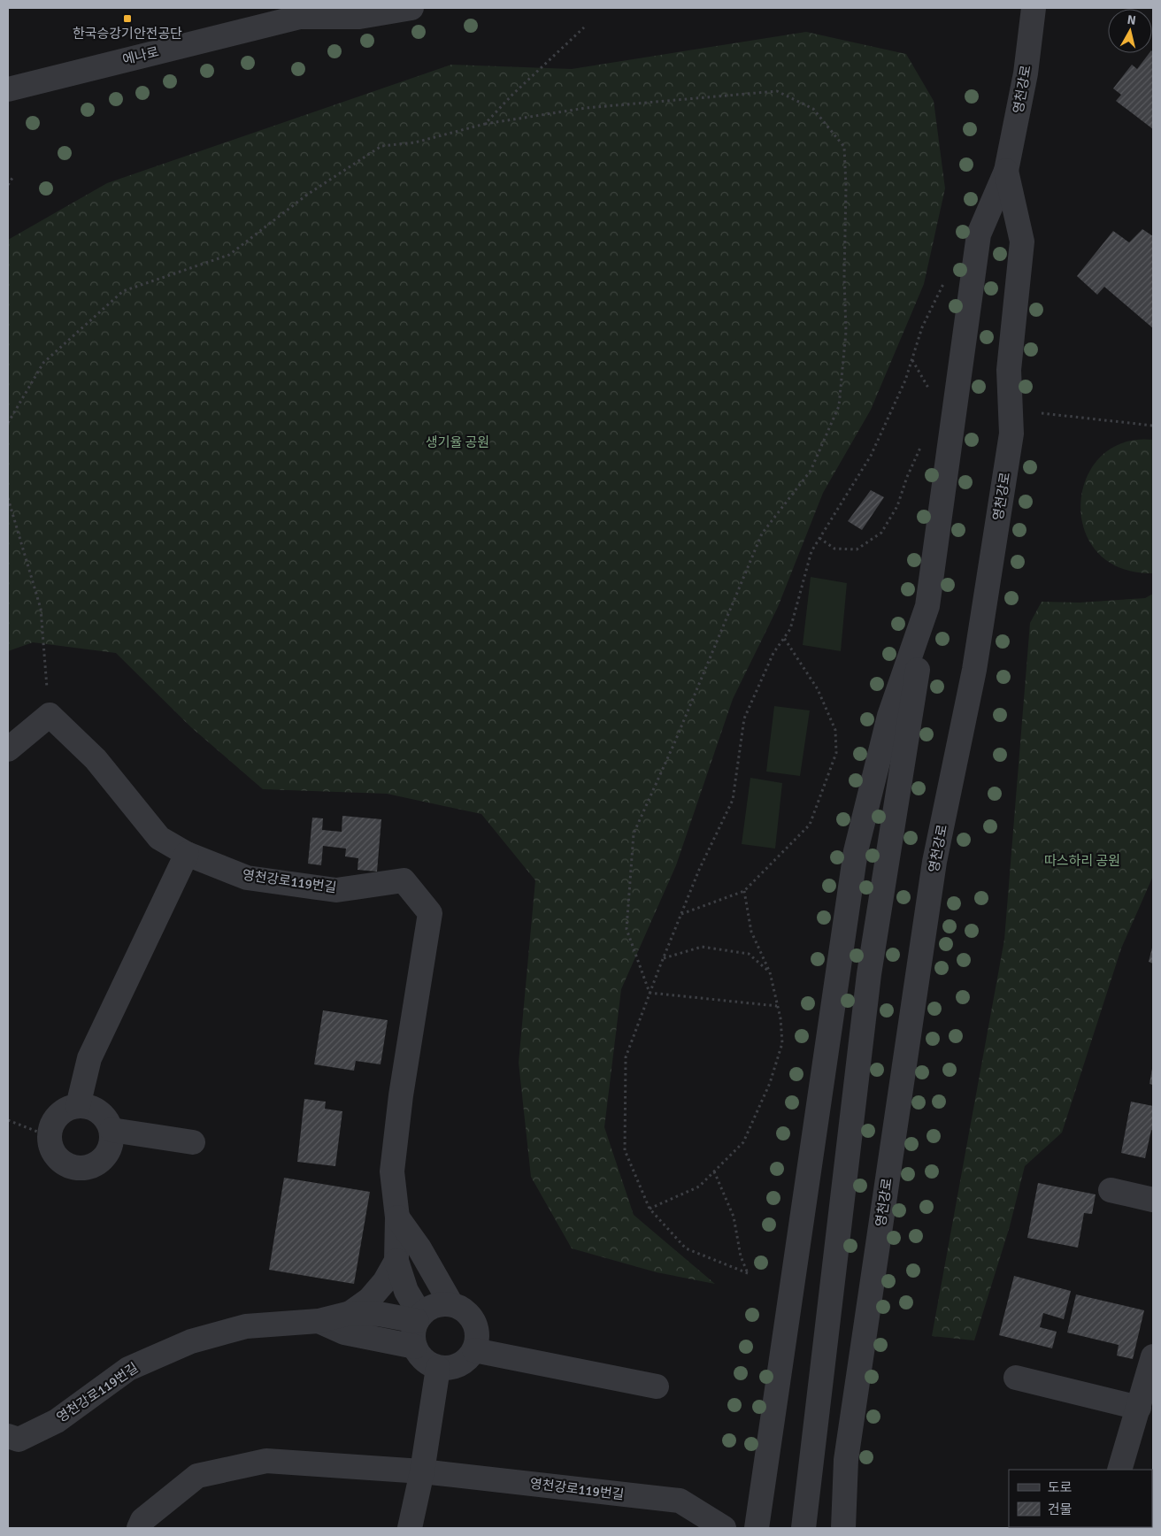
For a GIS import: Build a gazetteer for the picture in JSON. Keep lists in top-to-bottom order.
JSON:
{
  "streets": {
    "street": ["에나로", "영천강로", "영천강로119번길"]
  },
  "parks": ["생기율 공원", "따스하리 공원"],
  "places": {
    "transit": ["한국승강기안전공단"]
  },
  "legend": ["도로", "건물"],
  "north": "top"
}
